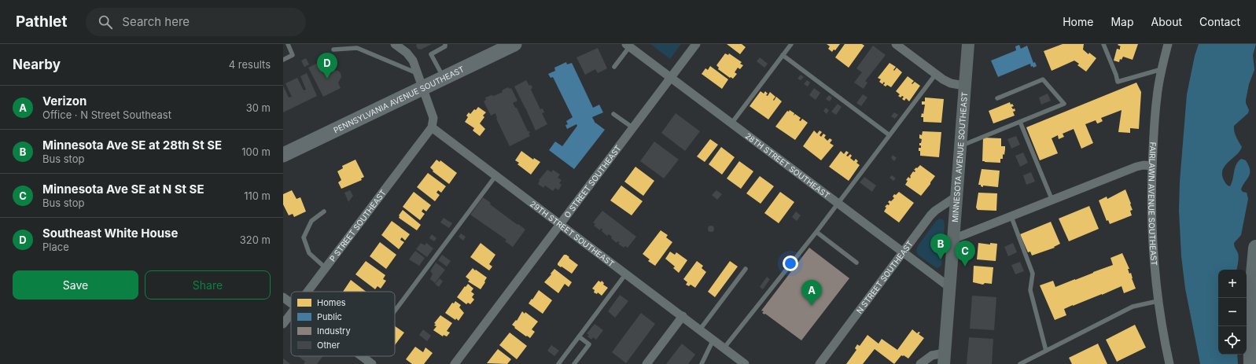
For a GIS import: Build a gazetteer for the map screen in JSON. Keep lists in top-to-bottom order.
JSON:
{
  "streets": {
    "highway": ["PENNSYLVANIA AVENUE SOUTHEAST"],
    "main road": ["MINNESOTA AVENUE SOUTHEAST"],
    "street": [
      "28TH STREET SOUTHEAST",
      "O STREET SOUTHEAST",
      "FAIRLAWN AVENUE SOUTHEAST",
      "P STREET SOUTHEAST",
      "29TH STREET SOUTHEAST",
      "N STREET SOUTHEAST"
    ]
  },
  "crossings": [
    ["MINNESOTA AVENUE SOUTHEAST", "28TH STREET SOUTHEAST"],
    ["MINNESOTA AVENUE SOUTHEAST", "N STREET SOUTHEAST"],
    ["28TH STREET SOUTHEAST", "O STREET SOUTHEAST"],
    ["28TH STREET SOUTHEAST", "N STREET SOUTHEAST"],
    ["O STREET SOUTHEAST", "29TH STREET SOUTHEAST"],
    ["P STREET SOUTHEAST", "29TH STREET SOUTHEAST"]
  ],
  "legend": [
    "Homes",
    "Public",
    "Industry",
    "Other"
  ],
  "page": {
    "header": "Pathlet",
    "search": "Search here",
    "nav": [
      "Home",
      "Map",
      "About",
      "Contact"
    ],
    "heading": ["Nearby", "4 results"],
    "pins": [
      "D",
      "B",
      "C",
      "A"
    ],
    "list": [
      {
        "mark": "A",
        "name": "Verizon",
        "note": "Office · N Street Southeast",
        "value": "30 m"
      },
      {
        "mark": "B",
        "name": "Minnesota Ave SE at 28th St SE",
        "note": "Bus stop",
        "value": "100 m"
      },
      {
        "mark": "C",
        "name": "Minnesota Ave SE at N St SE",
        "note": "Bus stop",
        "value": "110 m"
      },
      {
        "mark": "D",
        "name": "Southeast White House",
        "note": "Place",
        "value": "320 m"
      }
    ],
    "buttons": ["Save", "Share"],
    "map_buttons": ["+", "−"]
  }
}
